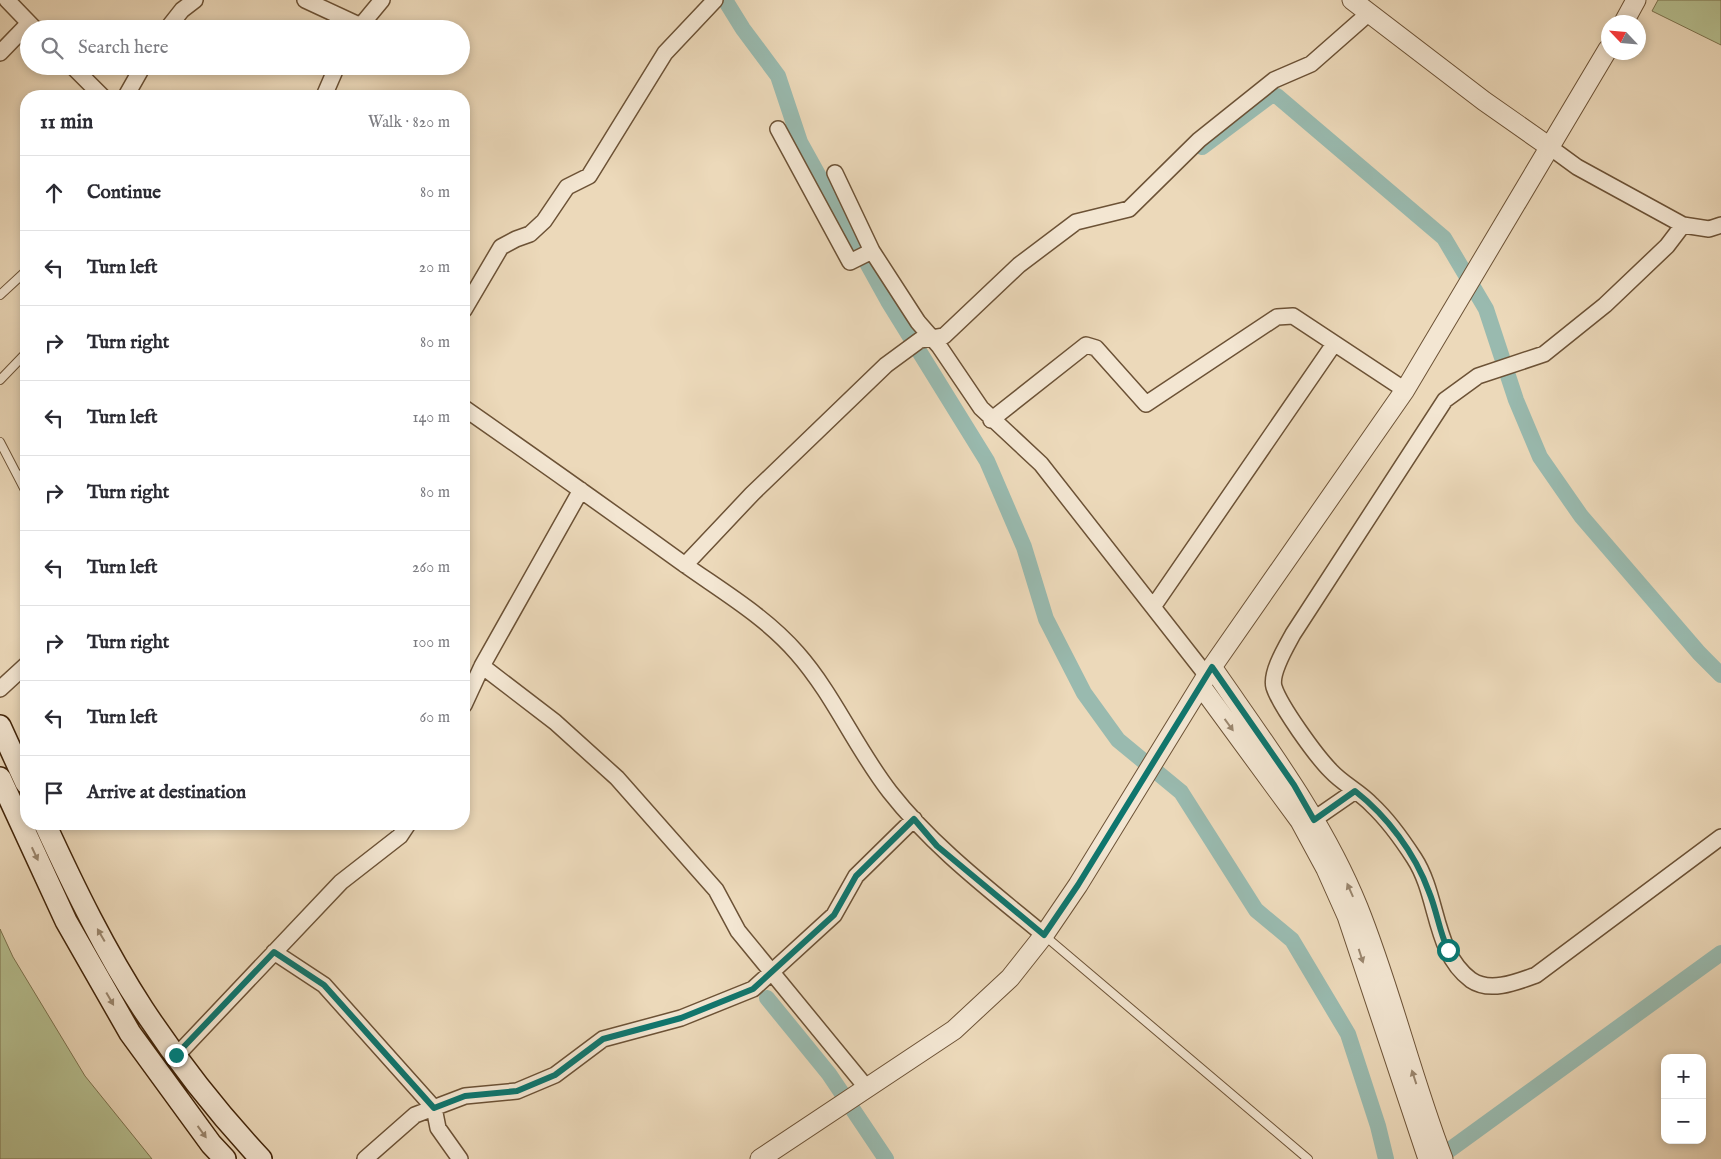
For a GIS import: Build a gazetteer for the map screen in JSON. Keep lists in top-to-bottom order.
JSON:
{
  "north": "top left",
  "page": {
    "search": "Search here",
    "heading": ["11 min", "Walk · 820 m"],
    "list": [
      ["Continue", "80 m"],
      ["Turn left", "20 m"],
      ["Turn right", "80 m"],
      ["Turn left", "140 m"],
      ["Turn right", "80 m"],
      ["Turn left", "260 m"],
      ["Turn right", "100 m"],
      ["Turn left", "60 m"],
      "Arrive at destination"
    ],
    "map_buttons": ["+", "−"]
  }
}
